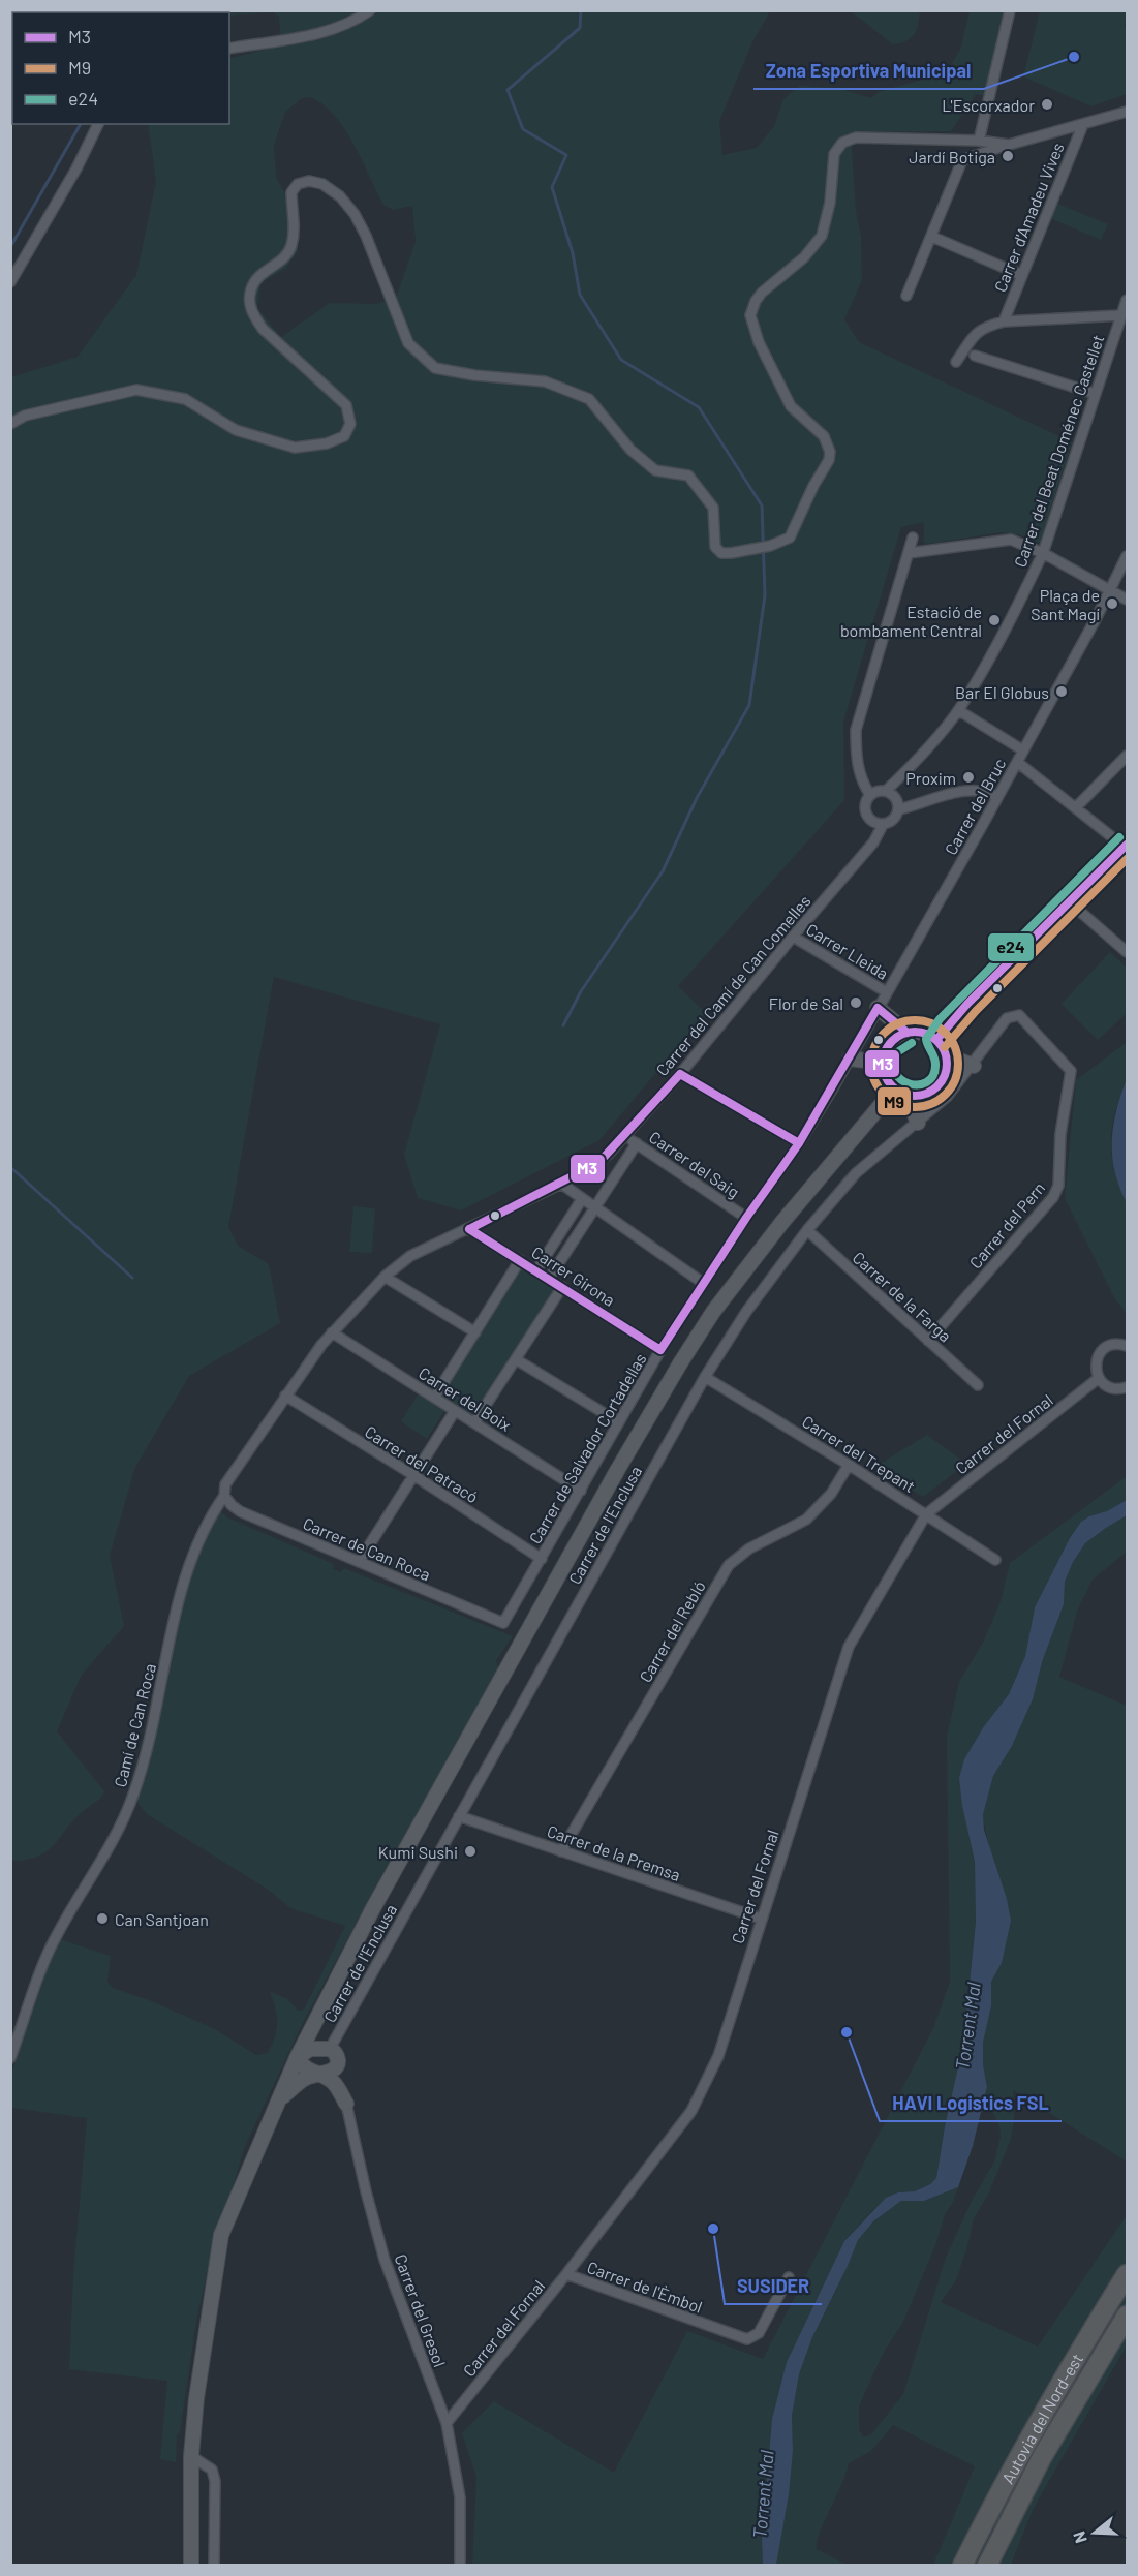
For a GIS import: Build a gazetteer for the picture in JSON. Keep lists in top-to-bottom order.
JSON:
{
  "streets": {
    "highway": ["Autovia del Nord-est"],
    "street": [
      "Carrer d'Amadeu Vives",
      "Carrer del Beat Doménec Castellet",
      "Carrer del Bruc",
      "Carrer Lleida",
      "Carrer del Camí de Can Comelles",
      "Carrer del Saig",
      "Carrer del Pern",
      "Carrer Girona",
      "Carrer de la Farga",
      "Carrer del Boix",
      "Carrer del Fornal",
      "Carrer de Salvador Cortadellas",
      "Carrer del Trepant",
      "Carrer del Patracó",
      "Carrer de l'Enclusa",
      "Carrer de Can Roca",
      "Carrer del Rebló",
      "Camí de Can Roca",
      "Carrer de la Premsa",
      "Carrer de l'Èmbol",
      "Carrer del Gresol"
    ]
  },
  "crossings": [
    ["Carrer del Beat Doménec Castellet", "Carrer del Camí de Can Comelles"],
    ["Carrer del Bruc", "Carrer Lleida"],
    ["Carrer del Bruc", "Carrer de Salvador Cortadellas"],
    ["Carrer Lleida", "Carrer del Camí de Can Comelles"],
    ["Carrer del Camí de Can Comelles", "Carrer del Saig"],
    ["Carrer del Camí de Can Comelles", "Carrer Girona"],
    ["Carrer del Camí de Can Comelles", "Carrer del Boix"],
    ["Carrer del Camí de Can Comelles", "Carrer del Patracó"],
    ["Carrer del Camí de Can Comelles", "Carrer de Can Roca"],
    ["Carrer del Camí de Can Comelles", "Camí de Can Roca"],
    ["Carrer del Saig", "Carrer de Salvador Cortadellas"],
    ["Carrer del Pern", "Carrer de la Farga"],
    ["Carrer del Pern", "Carrer de l'Enclusa"],
    ["Carrer Girona", "Carrer de Salvador Cortadellas"],
    ["Carrer de la Farga", "Carrer de l'Enclusa"],
    ["Carrer del Boix", "Carrer de Salvador Cortadellas"],
    ["Carrer del Fornal", "Carrer del Trepant"],
    ["Carrer del Fornal", "Carrer de la Premsa"],
    ["Carrer del Fornal", "Carrer de l'Èmbol"],
    ["Carrer del Fornal", "Carrer del Gresol"],
    ["Carrer de Salvador Cortadellas", "Carrer del Patracó"],
    ["Carrer de Salvador Cortadellas", "Carrer de Can Roca"],
    ["Carrer del Trepant", "Carrer de l'Enclusa"],
    ["Carrer del Trepant", "Carrer del Rebló"],
    ["Carrer de l'Enclusa", "Carrer de la Premsa"],
    ["Carrer de Can Roca", "Camí de Can Roca"],
    ["Carrer del Rebló", "Carrer de la Premsa"]
  ],
  "water": ["Torrent Mal"],
  "places": [
    "Zona Esportiva Municipal",
    "L'Escorxador",
    "Jardí Botiga",
    "Plaça de Sant Magí",
    "Estació de bombament Central",
    "Bar El Globus",
    "Proxim",
    "Flor de Sal",
    "Kumi Sushi",
    "Can Santjoan",
    "HAVI Logistics FSL",
    "SUSIDER"
  ],
  "lines": ["transit line e24", "transit line M3", "transit line M9"],
  "legend": ["M3", "M9", "e24"],
  "north": "left"
}
